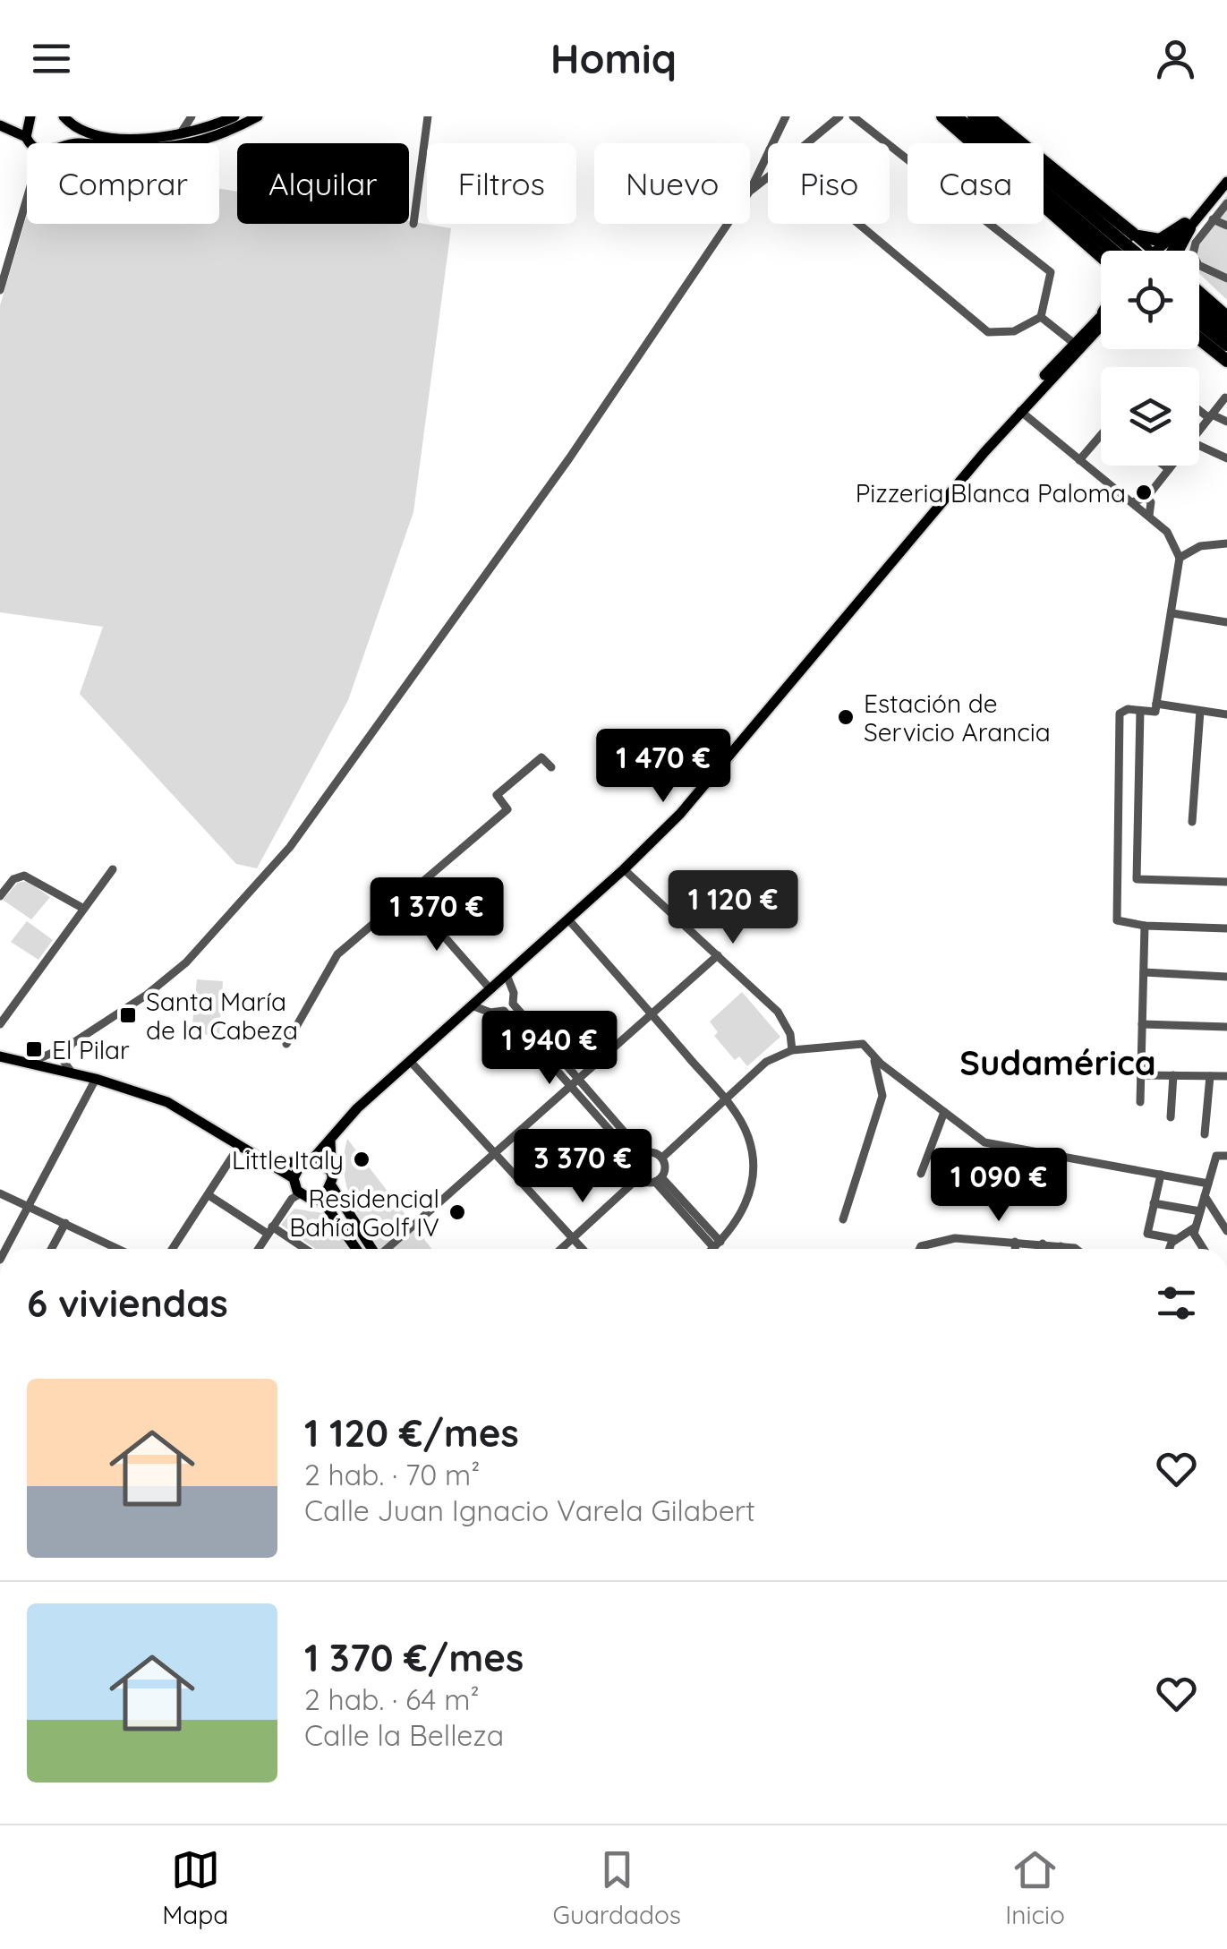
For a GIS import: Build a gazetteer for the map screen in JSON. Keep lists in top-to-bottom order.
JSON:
{
  "districts": ["Sudamérica"],
  "places": {
    "other": [
      "Pizzeria Blanca Paloma",
      "Estación de Servicio Arancia",
      "Little Italy",
      "Residencial Bahía Golf IV"
    ],
    "transit": ["Santa María de la Cabeza", "El Pilar"]
  },
  "page": {
    "header": "Homiq",
    "chip": [
      "Comprar",
      "Alquilar",
      "Filtros",
      "Nuevo",
      "Piso",
      "Casa"
    ],
    "price": [
      "1 470 €",
      "1 120 €",
      "1 370 €",
      "1 940 €",
      "3 370 €",
      "1 090 €"
    ],
    "heading": "6 viviendas",
    "list": [
      {
        "name": "1 120 €/mes",
        "note": "2 hab. · 70 m² · Calle Juan Ignacio Varela Gilabert"
      },
      {
        "name": "1 370 €/mes",
        "note": "2 hab. · 64 m² · Calle la Belleza"
      }
    ],
    "tabs": ["Mapa", "Guardados", "Inicio"]
  }
}
